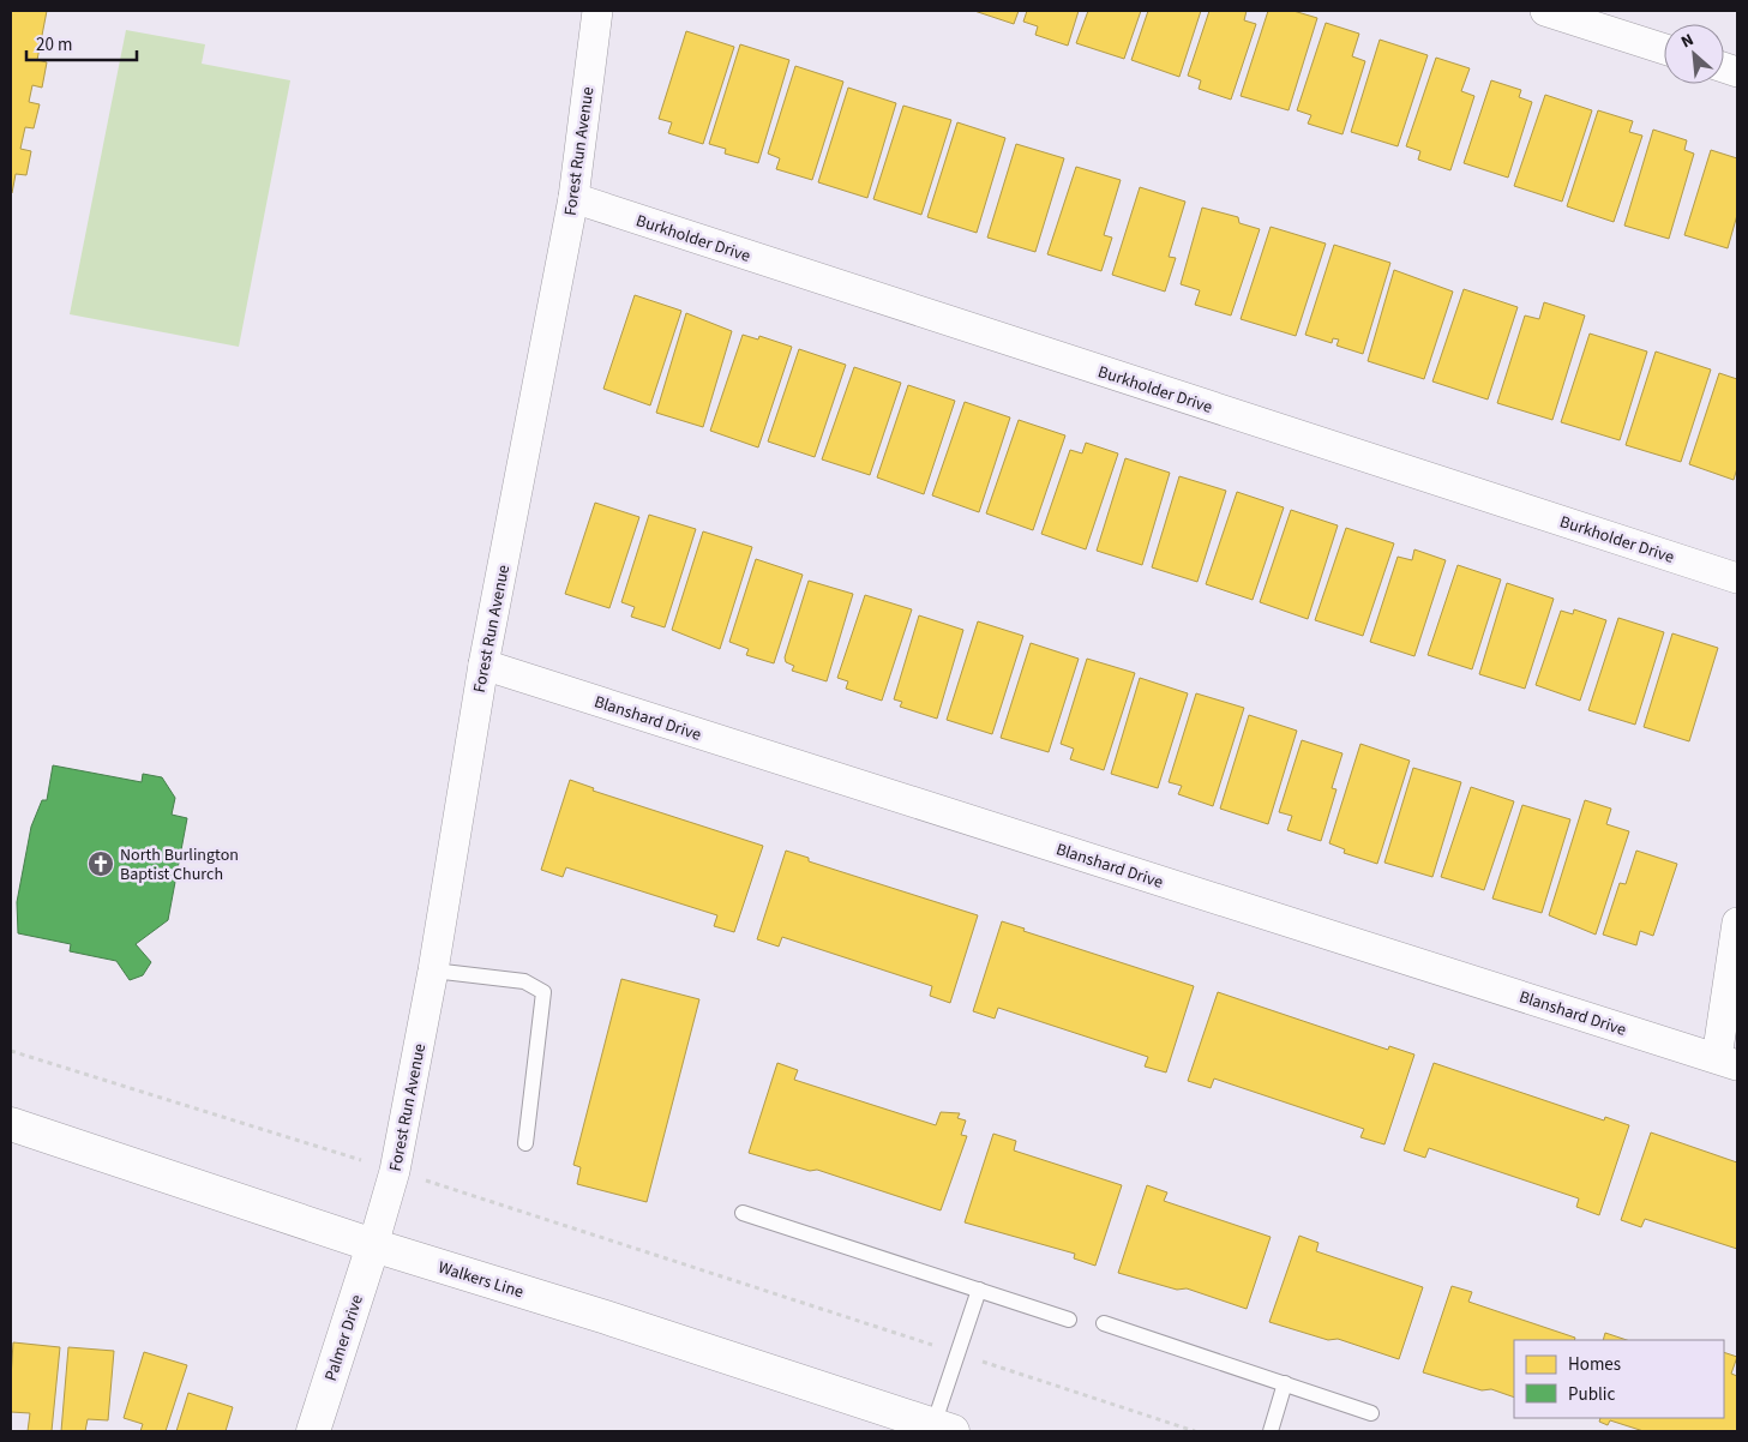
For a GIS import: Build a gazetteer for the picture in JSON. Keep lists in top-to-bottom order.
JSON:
{
  "streets": {
    "main road": ["Walkers Line", "Palmer Drive"],
    "street": ["Forest Run Avenue", "Burkholder Drive", "Blanshard Drive"]
  },
  "crossings": [
    ["Forest Run Avenue", "Burkholder Drive"],
    ["Forest Run Avenue", "Blanshard Drive"],
    ["Forest Run Avenue", "Walkers Line"],
    ["Forest Run Avenue", "Palmer Drive"],
    ["Walkers Line", "Palmer Drive"]
  ],
  "places": {
    "church": ["North Burlington Baptist Church"]
  },
  "legend": ["Homes", "Public"],
  "scale_bar": "20 m",
  "north": "top left"
}
